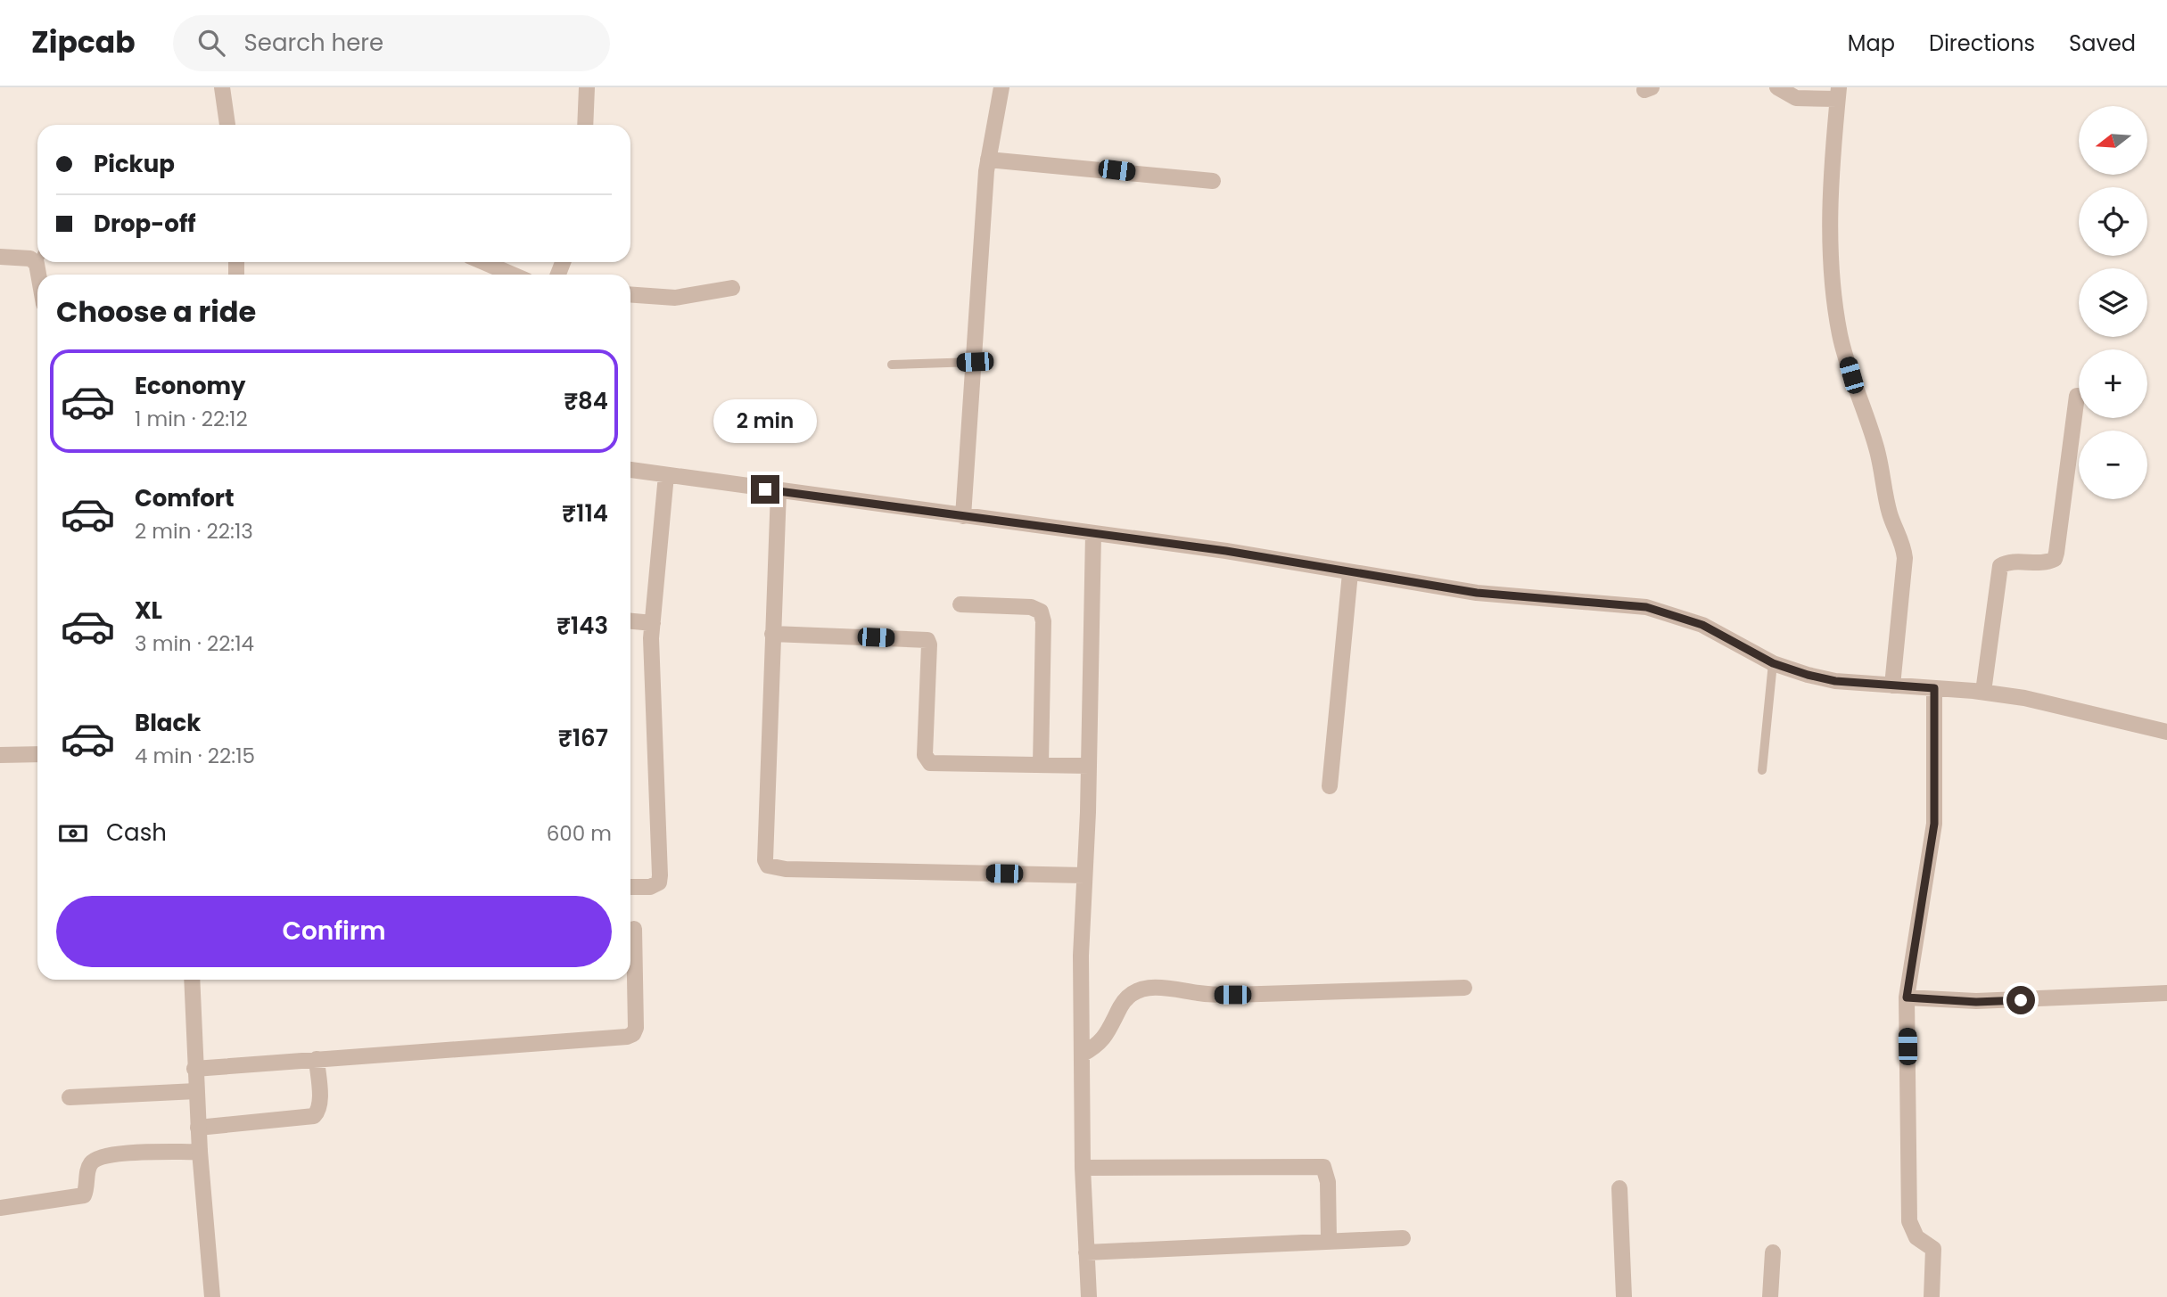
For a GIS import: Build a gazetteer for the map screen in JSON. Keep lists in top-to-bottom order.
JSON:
{
  "north": "left",
  "page": {
    "header": "Zipcab",
    "search": "Search here",
    "nav": ["Map", "Directions", "Saved"],
    "map_buttons": ["+", "−"],
    "banner": ["Pickup", "Drop-off"],
    "heading": "Choose a ride",
    "list": [
      {
        "name": "Economy",
        "note": "1 min · 22:12",
        "value": "₹84"
      },
      {
        "name": "Comfort",
        "note": "2 min · 22:13",
        "value": "₹114"
      },
      {
        "name": "XL",
        "note": "3 min · 22:14",
        "value": "₹143"
      },
      {
        "name": "Black",
        "note": "4 min · 22:15",
        "value": "₹167"
      }
    ],
    "bubble": "2 min",
    "pay": ["Cash", "600 m"],
    "buttons": "Confirm"
  }
}
